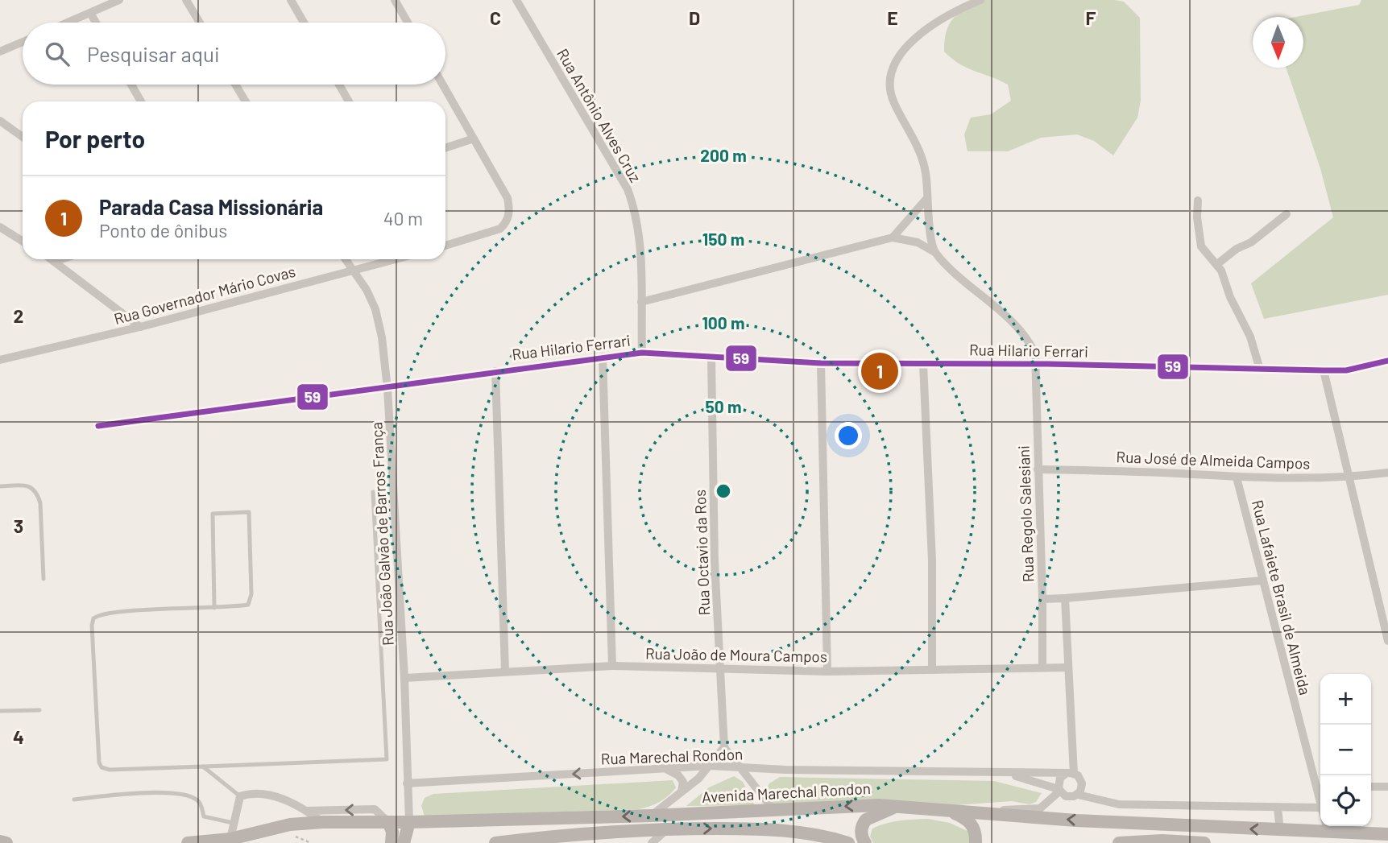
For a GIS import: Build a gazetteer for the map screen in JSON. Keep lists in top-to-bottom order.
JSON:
{
  "streets": {
    "main road": ["Avenida Marechal Rondon"],
    "street": [
      "Rua Antônio Alves Cruz",
      "Rua Governador Mário Covas",
      "Rua Hilario Ferrari",
      "Rua José de Almeida Campos",
      "Rua Regolo Salesiani",
      "Rua João Galvão de Barros França",
      "Rua Octavio da Ros",
      "Rua Lafaiete Brasil de Almeida",
      "Rua João de Moura Campos",
      "Rua Marechal Rondon"
    ]
  },
  "crossings": [
    ["Rua Antônio Alves Cruz", "Rua Hilario Ferrari"],
    ["Rua Governador Mário Covas", "Rua João Galvão de Barros França"],
    ["Rua Hilario Ferrari", "Rua Regolo Salesiani"],
    ["Rua Hilario Ferrari", "Rua João Galvão de Barros França"],
    ["Rua Hilario Ferrari", "Rua Octavio da Ros"],
    ["Rua José de Almeida Campos", "Rua Regolo Salesiani"],
    ["Rua José de Almeida Campos", "Rua Lafaiete Brasil de Almeida"],
    ["Rua Regolo Salesiani", "Rua Lafaiete Brasil de Almeida"],
    ["Rua João Galvão de Barros França", "Rua João de Moura Campos"],
    ["Rua João Galvão de Barros França", "Rua Marechal Rondon"],
    ["Rua João Galvão de Barros França", "Avenida Marechal Rondon"],
    ["Rua Octavio da Ros", "Rua João de Moura Campos"],
    ["Rua Lafaiete Brasil de Almeida", "Avenida Marechal Rondon"]
  ],
  "one_way": ["Rua Marechal Rondon"],
  "lines": ["transit line 59"],
  "north": "bottom",
  "page": {
    "search": "Pesquisar aqui",
    "heading": "Por perto",
    "list": [
      {
        "mark": "1",
        "name": "Parada Casa Missionária",
        "note": "Ponto de ônibus",
        "value": "40 m"
      }
    ],
    "pins": "1",
    "map_buttons": ["+", "−"]
  },
  "grid": {
    "columns": [
      "C",
      "D",
      "E",
      "F"
    ],
    "rows": ["2", "3", "4"]
  },
  "rings": [
    "200 m",
    "150 m",
    "100 m",
    "50 m"
  ]
}
